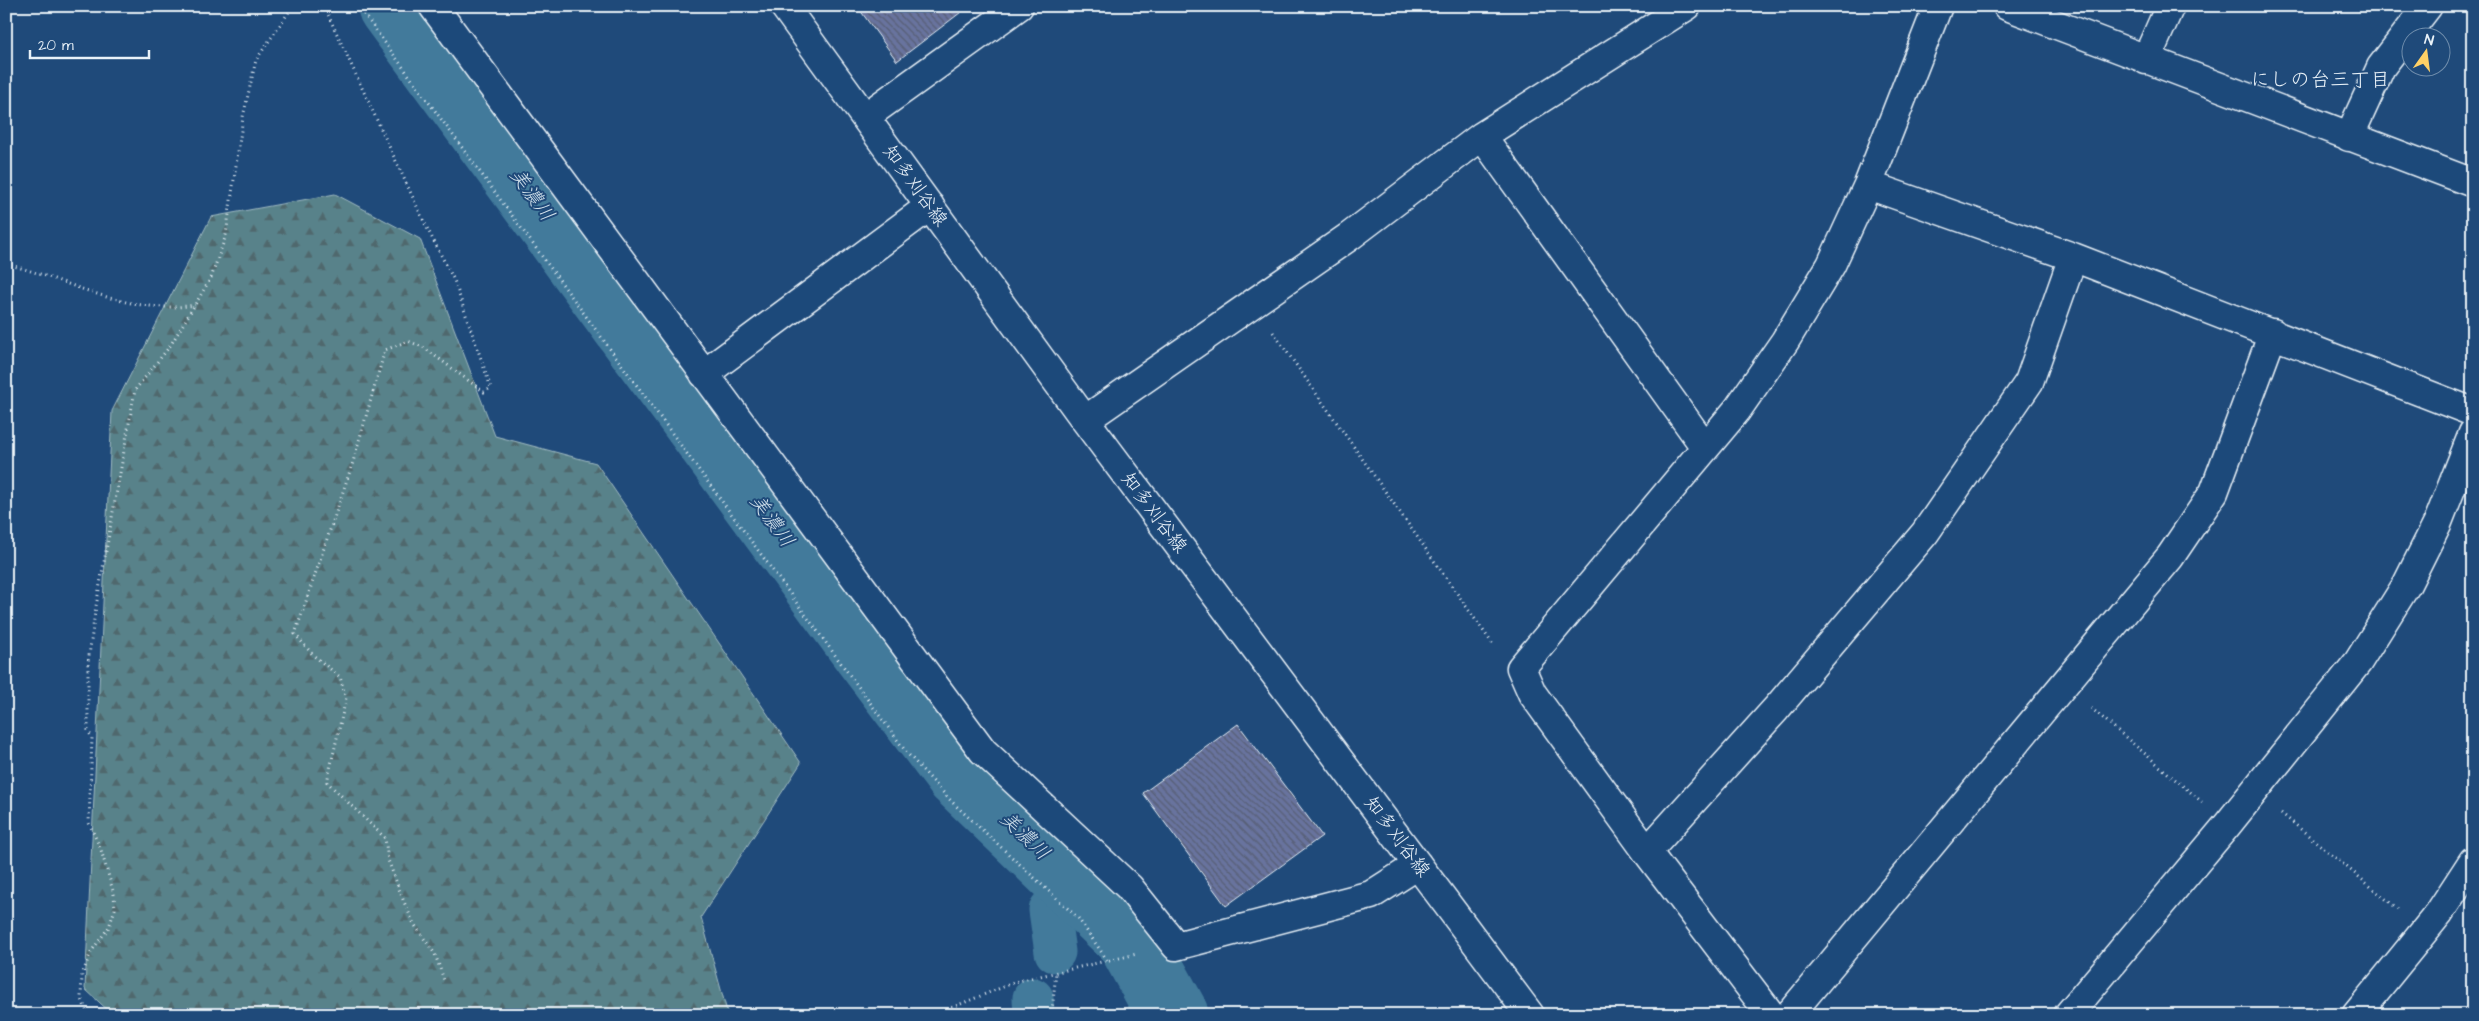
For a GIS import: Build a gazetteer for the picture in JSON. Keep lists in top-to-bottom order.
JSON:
{
  "streets": {
    "street": ["知多刈谷線"]
  },
  "districts": ["にしの台三丁目"],
  "water": ["美濃川"],
  "scale_bar": "20 m",
  "north": "top"
}
